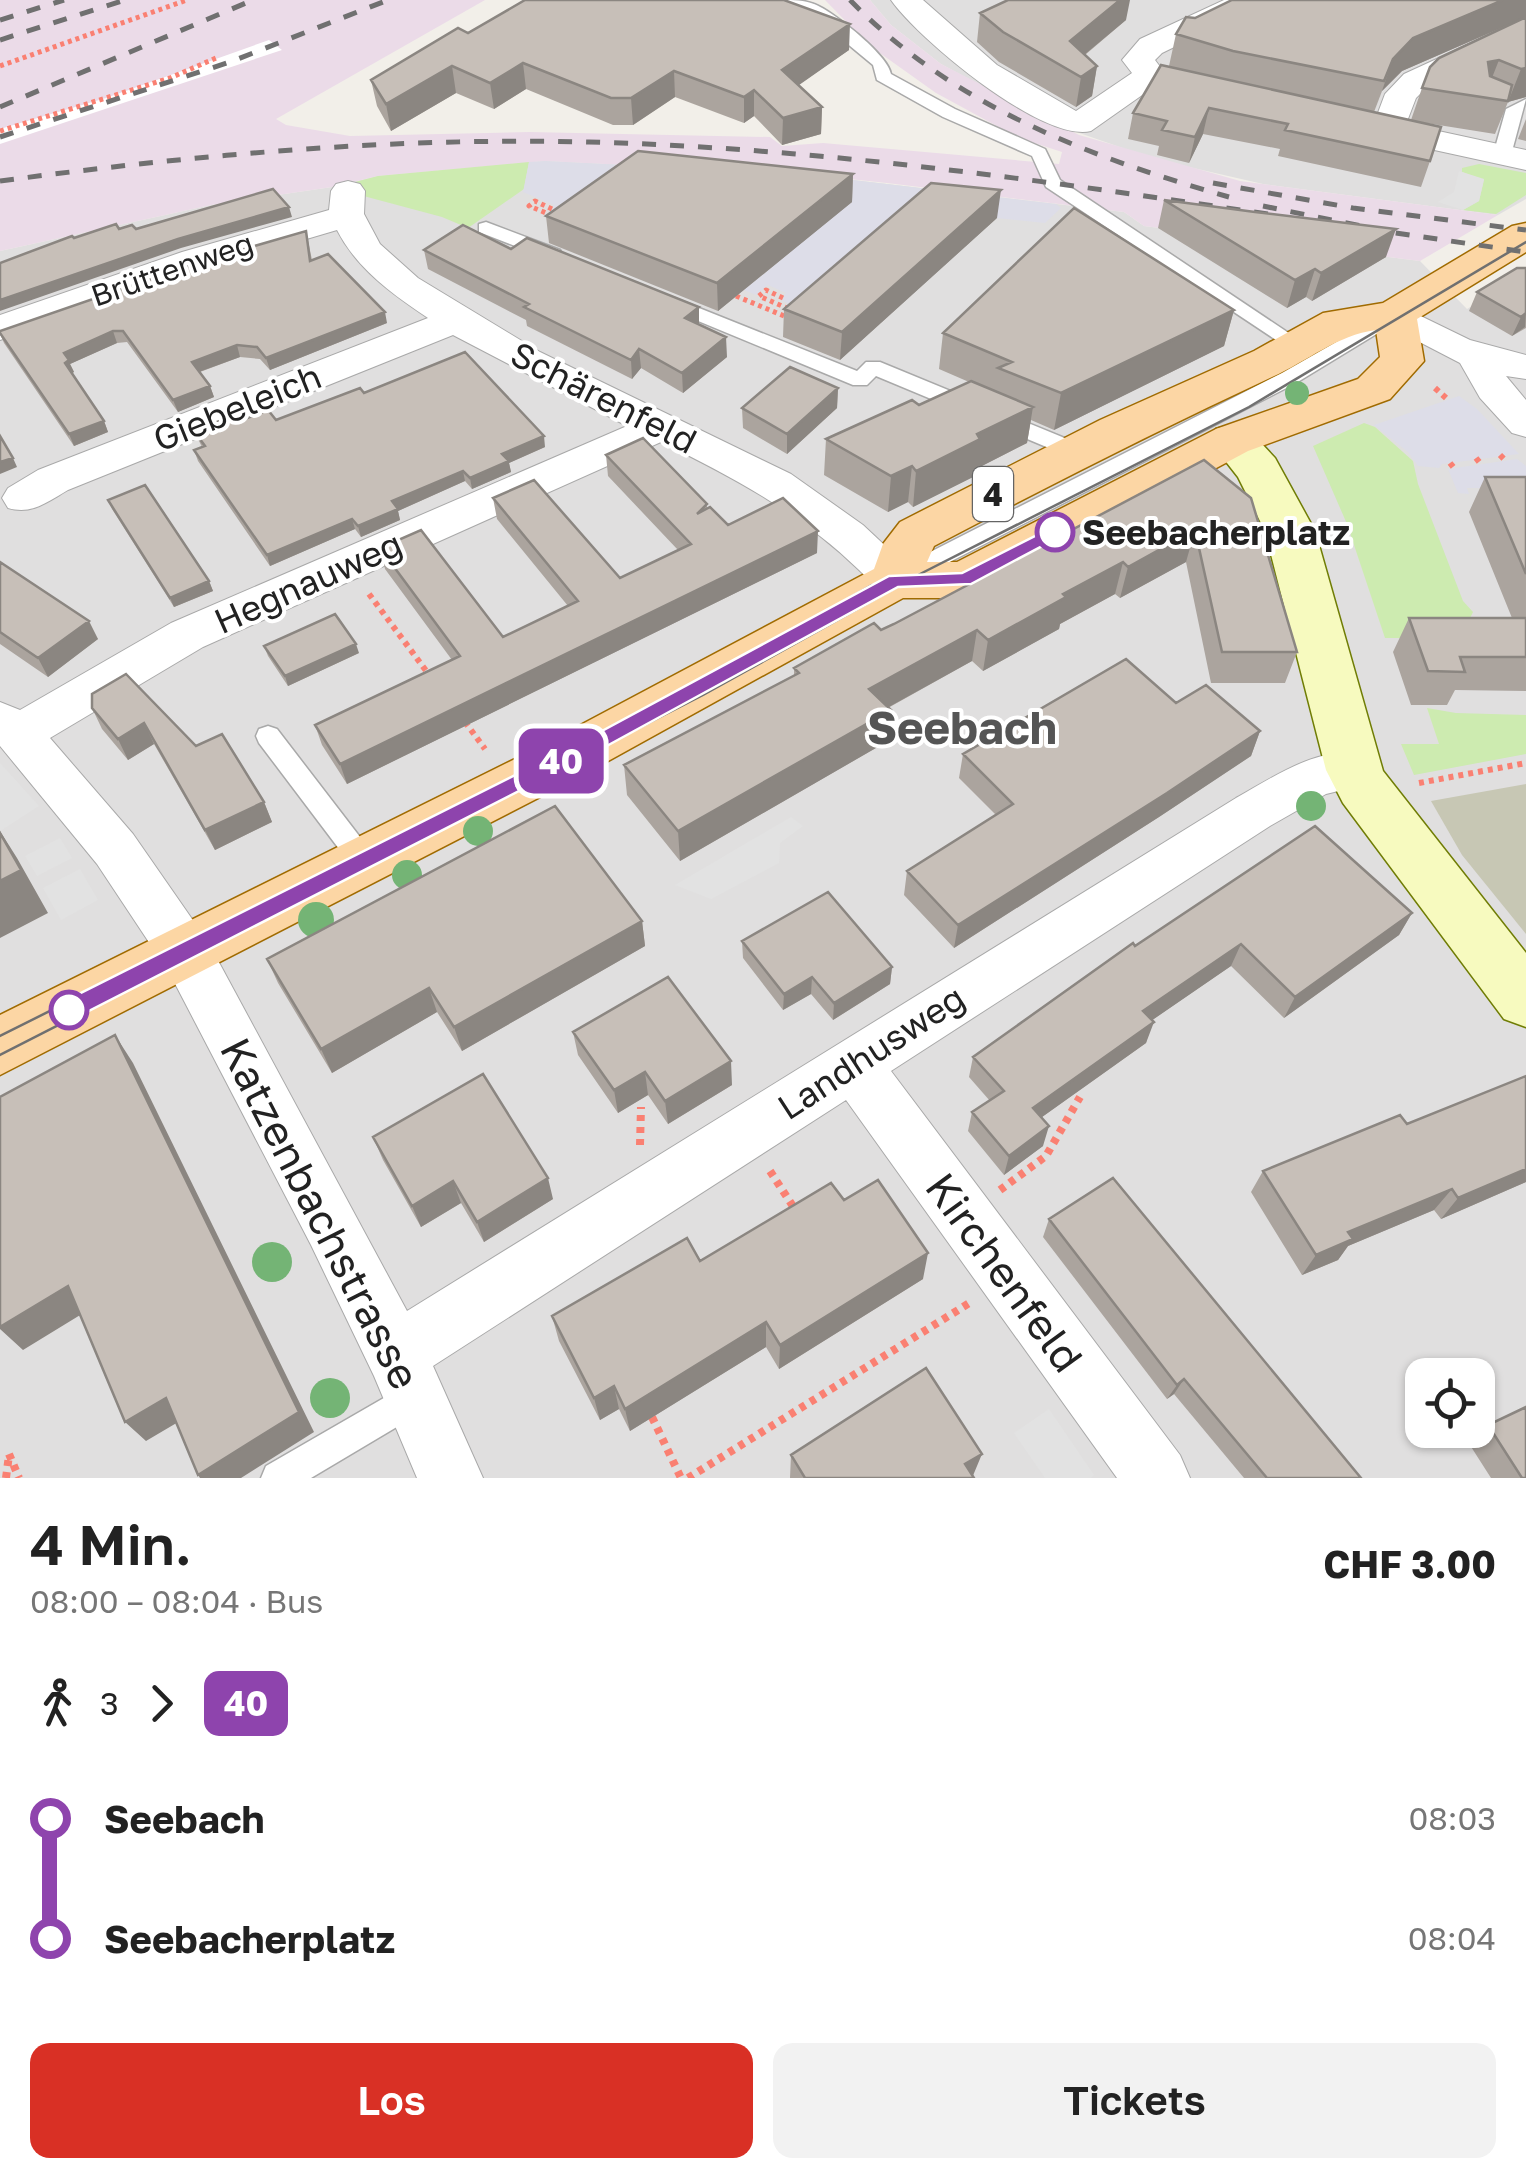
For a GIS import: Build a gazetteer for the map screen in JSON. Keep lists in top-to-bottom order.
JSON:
{
  "streets": {
    "main road": ["4"],
    "street": [
      "Brüttenweg",
      "Schärenfeld",
      "Giebeleich",
      "Hegnauweg",
      "Landhusweg",
      "Katzenbachstrasse",
      "Kirchenfeld"
    ]
  },
  "crossings": [
    ["Brüttenweg", "Schärenfeld"],
    ["Schärenfeld", "Giebeleich"],
    ["Schärenfeld", "4"],
    ["Schärenfeld", "Hegnauweg"],
    ["4", "Katzenbachstrasse"],
    ["Hegnauweg", "Katzenbachstrasse"],
    ["Landhusweg", "Katzenbachstrasse"],
    ["Landhusweg", "Kirchenfeld"]
  ],
  "districts": ["Seebach"],
  "places": ["Seebacherplatz"],
  "lines": ["bus line 40"],
  "page": {
    "on_map": "40",
    "heading": ["4 Min.", "08:00 – 08:04 · Bus", "CHF 3.00"],
    "legs": ["3", "40"],
    "list": [
      {
        "name": "Seebach",
        "value": "08:03"
      },
      {
        "name": "Seebacherplatz",
        "value": "08:04"
      }
    ],
    "buttons": ["Los", "Tickets"]
  }
}
